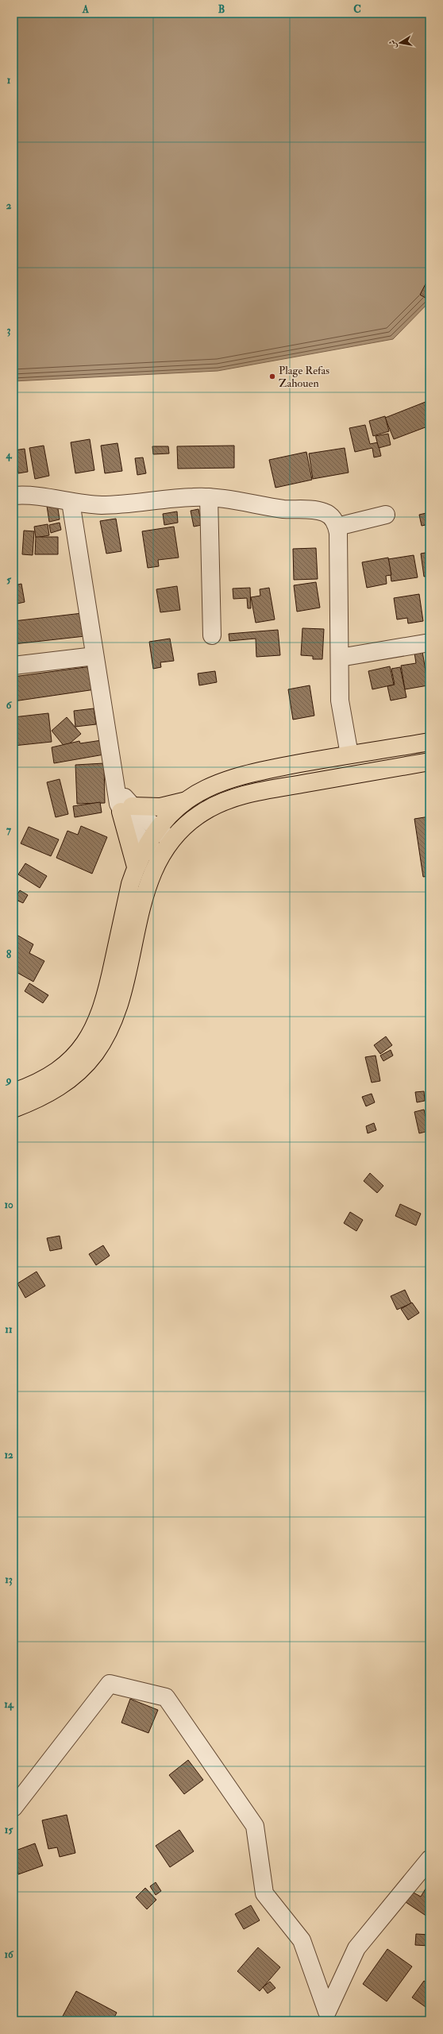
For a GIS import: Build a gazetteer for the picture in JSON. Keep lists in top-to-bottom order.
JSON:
{
  "places": ["Plage Refas Zahouen"],
  "north": "left",
  "grid": {
    "columns": ["A", "B", "C"],
    "rows": [
      "1",
      "2",
      "3",
      "4",
      "5",
      "6",
      "7",
      "8",
      "9",
      "10",
      "11",
      "12",
      "13",
      "14",
      "15",
      "16"
    ]
  }
}
